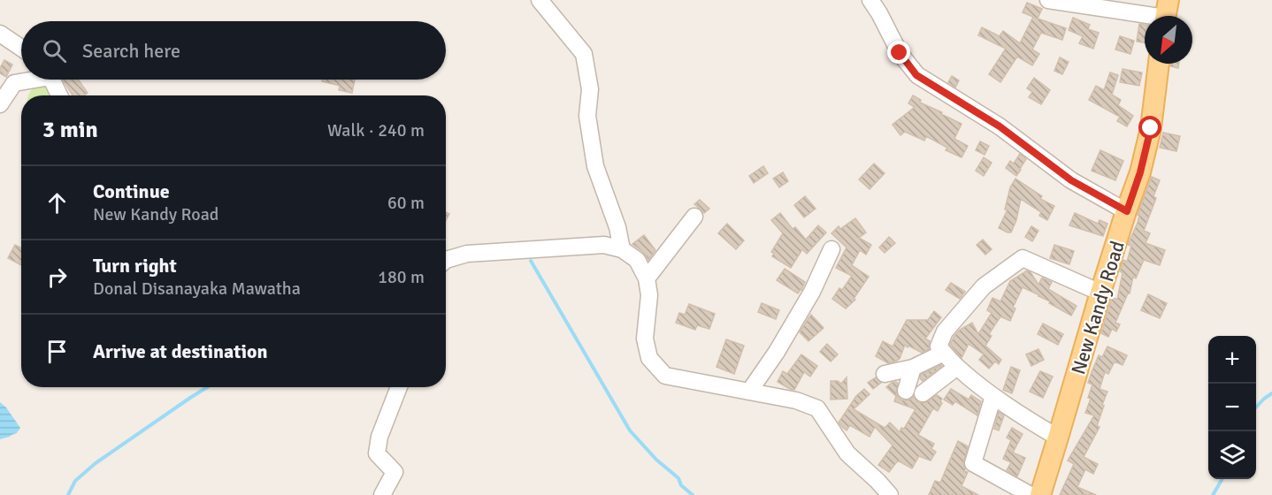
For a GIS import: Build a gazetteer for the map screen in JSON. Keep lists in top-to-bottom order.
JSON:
{
  "streets": {
    "main road": ["New Kandy Road"]
  },
  "north": "bottom left",
  "page": {
    "search": "Search here",
    "heading": ["3 min", "Walk · 240 m"],
    "list": [
      ["Continue", "New Kandy Road", "60 m"],
      ["Turn right", "Donal Disanayaka Mawatha", "180 m"],
      "Arrive at destination"
    ],
    "map_buttons": ["+", "−"]
  }
}
